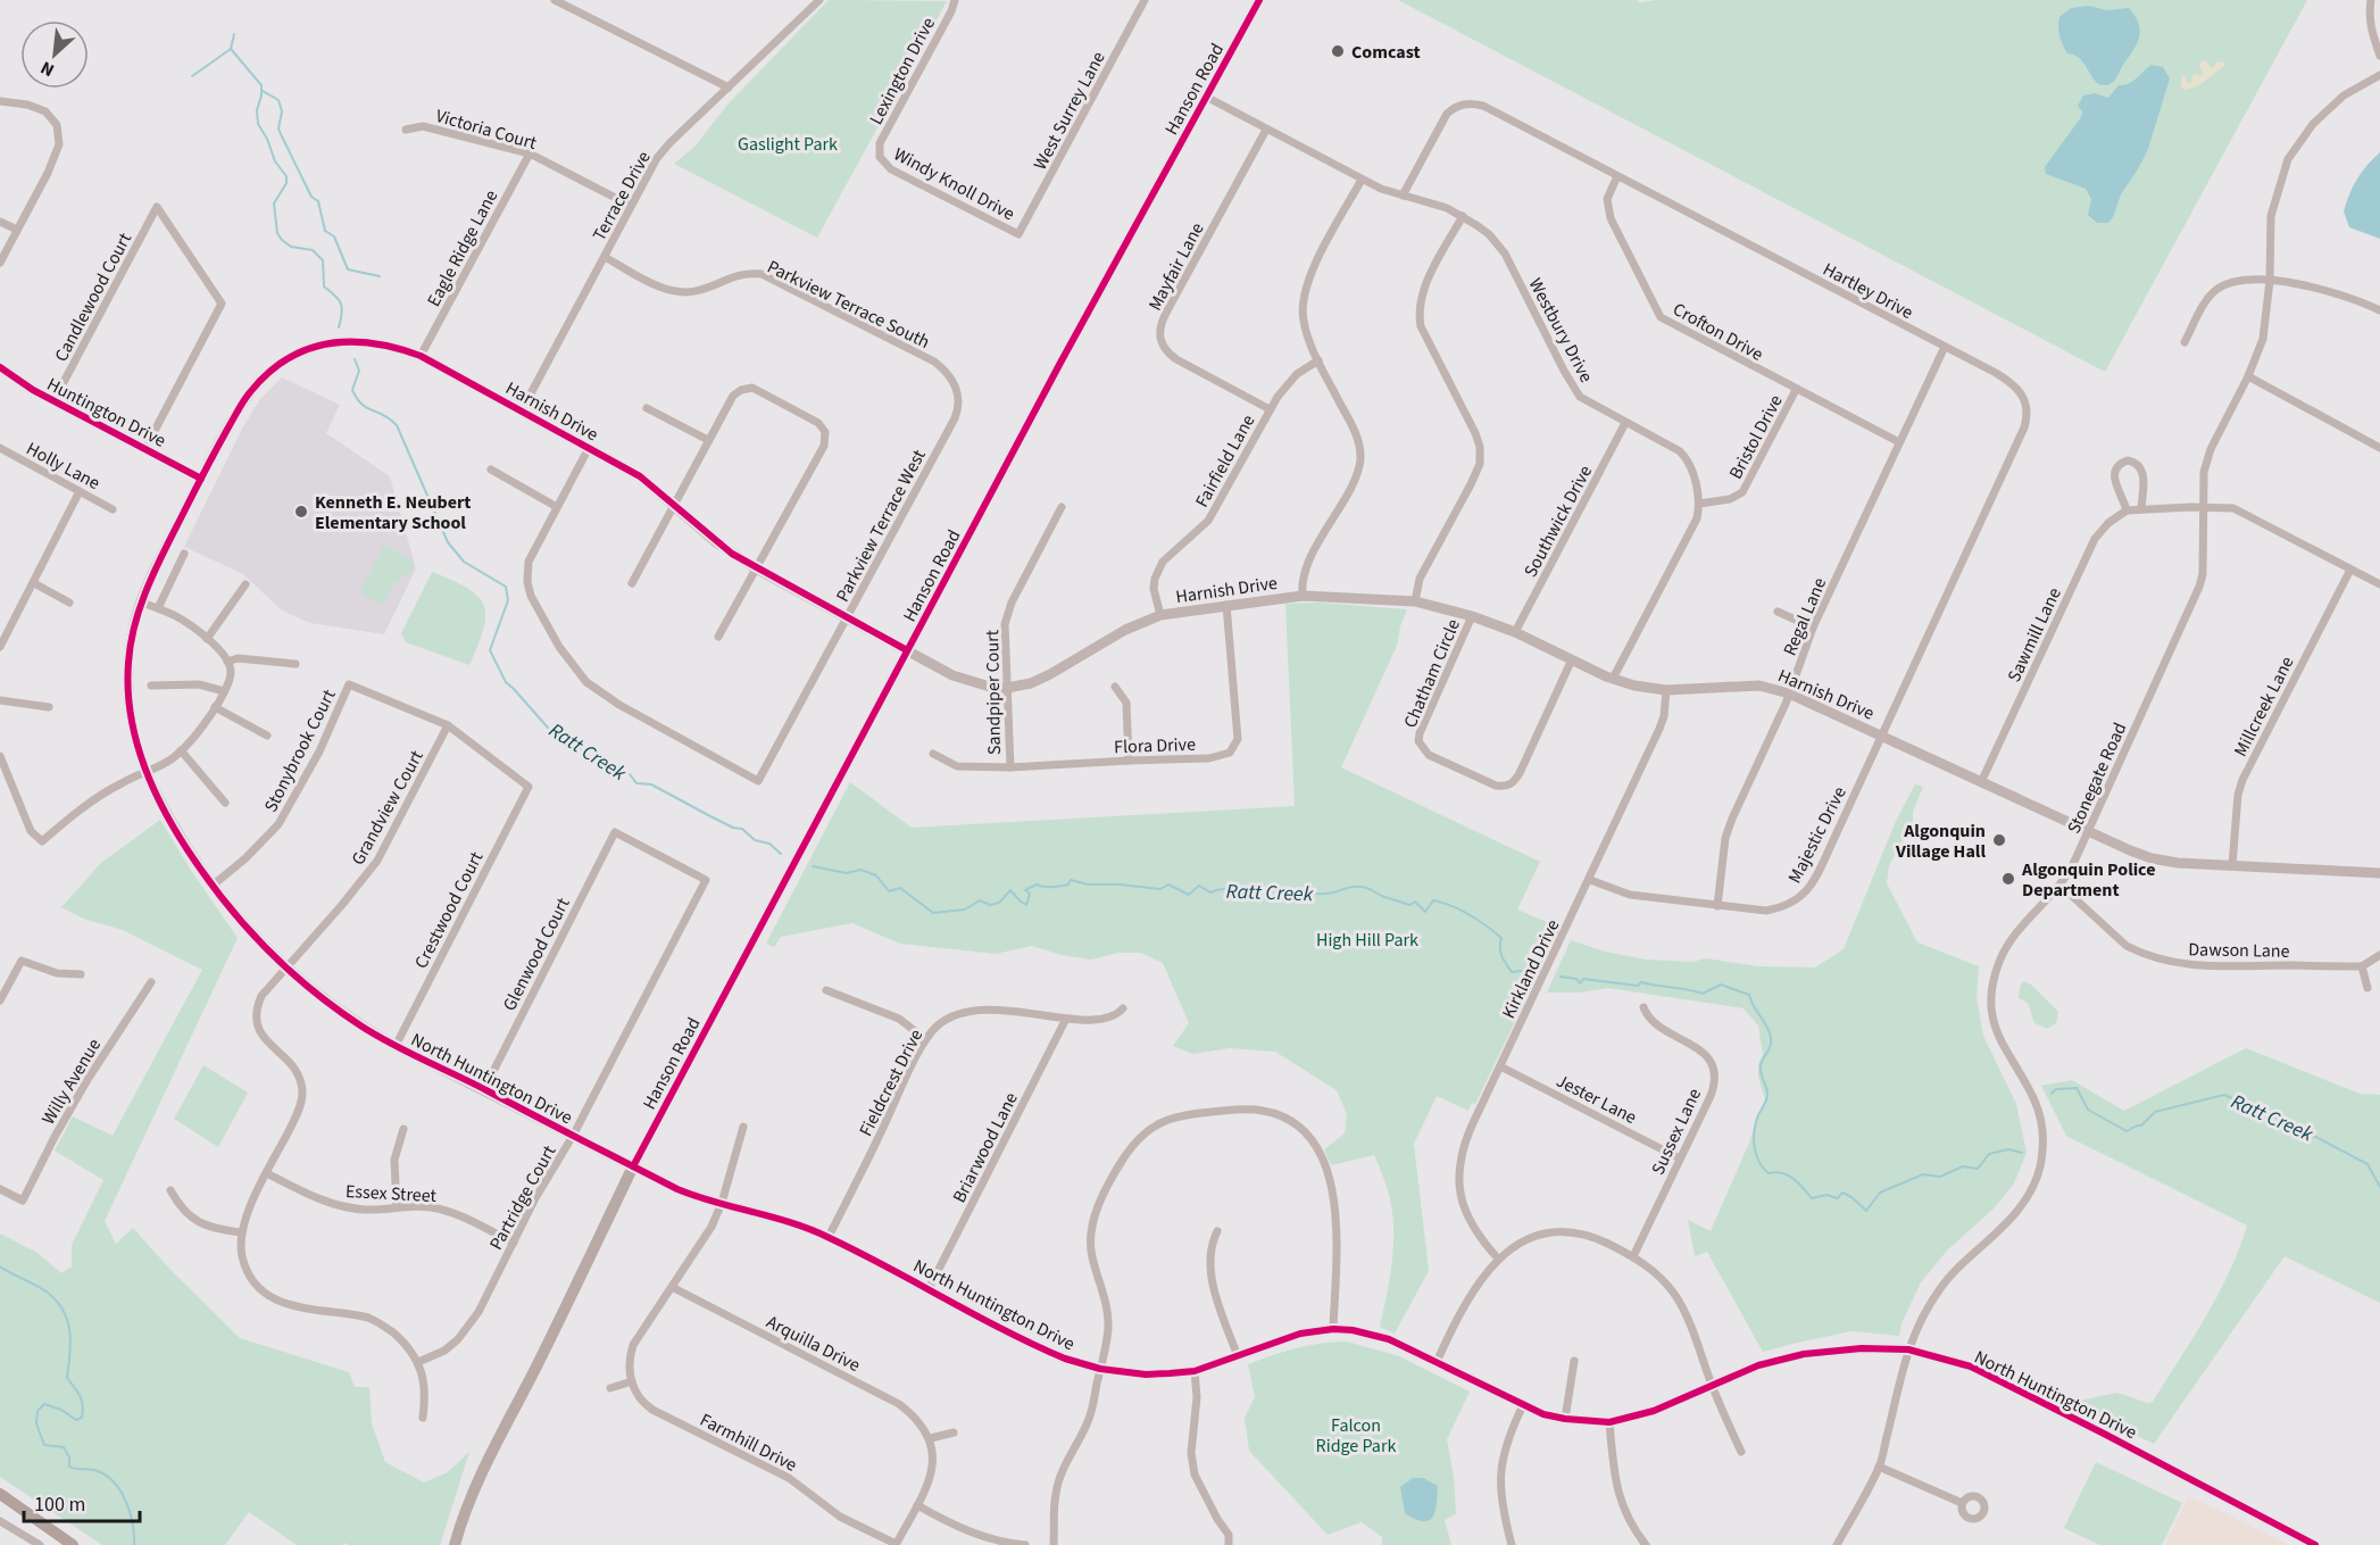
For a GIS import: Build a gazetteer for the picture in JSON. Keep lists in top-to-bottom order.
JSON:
{
  "streets": {
    "main road": ["Hanson Road"],
    "street": [
      "Lexington Drive",
      "West Surrey Lane",
      "Victoria Court",
      "Windy Knoll Drive",
      "Terrace Drive",
      "Eagle Ridge Lane",
      "Mayfair Lane",
      "Hartley Drive",
      "Candlewood Court",
      "Parkview Terrace South",
      "Westbury Drive",
      "Crofton Drive",
      "Harnish Drive",
      "Huntington Drive",
      "Bristol Drive",
      "Fairfield Lane",
      "Holly Lane",
      "Southwick Drive",
      "Parkview Terrace West",
      "Regal Lane",
      "Sawmill Lane",
      "Chatham Circle",
      "Sandpiper Court",
      "Millcreek Lane",
      "Flora Drive",
      "Stonybrook Court",
      "Stonegate Road",
      "Grandview Court",
      "Majestic Drive",
      "Crestwood Court",
      "Dawson Lane",
      "Glenwood Court",
      "Kirkland Drive",
      "North Huntington Drive",
      "Willy Avenue",
      "Fieldcrest Drive",
      "Jester Lane",
      "Sussex Lane",
      "Briarwood Lane",
      "Essex Street",
      "Partridge Court",
      "Arquilla Drive",
      "Farmhill Drive"
    ]
  },
  "crossings": [
    ["Lexington Drive", "Windy Knoll Drive"],
    ["Hanson Road", "Westbury Drive"],
    ["Hanson Road", "Harnish Drive"],
    ["Hanson Road", "North Huntington Drive"],
    ["West Surrey Lane", "Windy Knoll Drive"],
    ["Victoria Court", "Terrace Drive"],
    ["Victoria Court", "Eagle Ridge Lane"],
    ["Terrace Drive", "Parkview Terrace South"],
    ["Terrace Drive", "Harnish Drive"],
    ["Eagle Ridge Lane", "Harnish Drive"],
    ["Mayfair Lane", "Westbury Drive"],
    ["Mayfair Lane", "Fairfield Lane"],
    ["Hartley Drive", "Westbury Drive"],
    ["Hartley Drive", "Crofton Drive"],
    ["Hartley Drive", "Harnish Drive"],
    ["Hartley Drive", "Regal Lane"],
    ["Hartley Drive", "Majestic Drive"],
    ["Candlewood Court", "Huntington Drive"],
    ["Parkview Terrace South", "Parkview Terrace West"],
    ["Westbury Drive", "Harnish Drive"],
    ["Westbury Drive", "Bristol Drive"],
    ["Westbury Drive", "Southwick Drive"],
    ["Crofton Drive", "Bristol Drive"],
    ["Crofton Drive", "Regal Lane"],
    ["Harnish Drive", "Huntington Drive"],
    ["Harnish Drive", "Fairfield Lane"],
    ["Harnish Drive", "Southwick Drive"],
    ["Harnish Drive", "Parkview Terrace West"],
    ["Harnish Drive", "Regal Lane"],
    ["Harnish Drive", "Sawmill Lane"],
    ["Harnish Drive", "Chatham Circle"],
    ["Harnish Drive", "Sandpiper Court"],
    ["Harnish Drive", "Millcreek Lane"],
    ["Harnish Drive", "Flora Drive"],
    ["Harnish Drive", "Stonegate Road"],
    ["Harnish Drive", "Majestic Drive"],
    ["Harnish Drive", "Kirkland Drive"],
    ["Harnish Drive", "North Huntington Drive"],
    ["Huntington Drive", "North Huntington Drive"],
    ["Regal Lane", "Majestic Drive"],
    ["Sandpiper Court", "Flora Drive"],
    ["Stonybrook Court", "Grandview Court"],
    ["Stonybrook Court", "Crestwood Court"],
    ["Stonybrook Court", "North Huntington Drive"],
    ["Stonegate Road", "Dawson Lane"],
    ["Stonegate Road", "North Huntington Drive"],
    ["Grandview Court", "Crestwood Court"],
    ["Grandview Court", "North Huntington Drive"],
    ["Grandview Court", "Essex Street"],
    ["Majestic Drive", "Kirkland Drive"],
    ["Crestwood Court", "North Huntington Drive"],
    ["Glenwood Court", "North Huntington Drive"],
    ["Glenwood Court", "Partridge Court"],
    ["Kirkland Drive", "North Huntington Drive"],
    ["Kirkland Drive", "Jester Lane"],
    ["Kirkland Drive", "Sussex Lane"],
    ["North Huntington Drive", "Fieldcrest Drive"],
    ["North Huntington Drive", "Sussex Lane"],
    ["North Huntington Drive", "Briarwood Lane"],
    ["North Huntington Drive", "Partridge Court"],
    ["Fieldcrest Drive", "Briarwood Lane"],
    ["Jester Lane", "Sussex Lane"],
    ["Essex Street", "Partridge Court"]
  ],
  "water": ["Ratt Creek"],
  "parks": ["Gaslight Park", "High Hill Park", "Falcon Ridge Park"],
  "places": [
    "Comcast",
    "Kenneth E. Neubert Elementary School",
    "Algonquin Village Hall",
    "Algonquin Police Department"
  ],
  "scale_bar": "100 m",
  "north": "bottom left"
}
